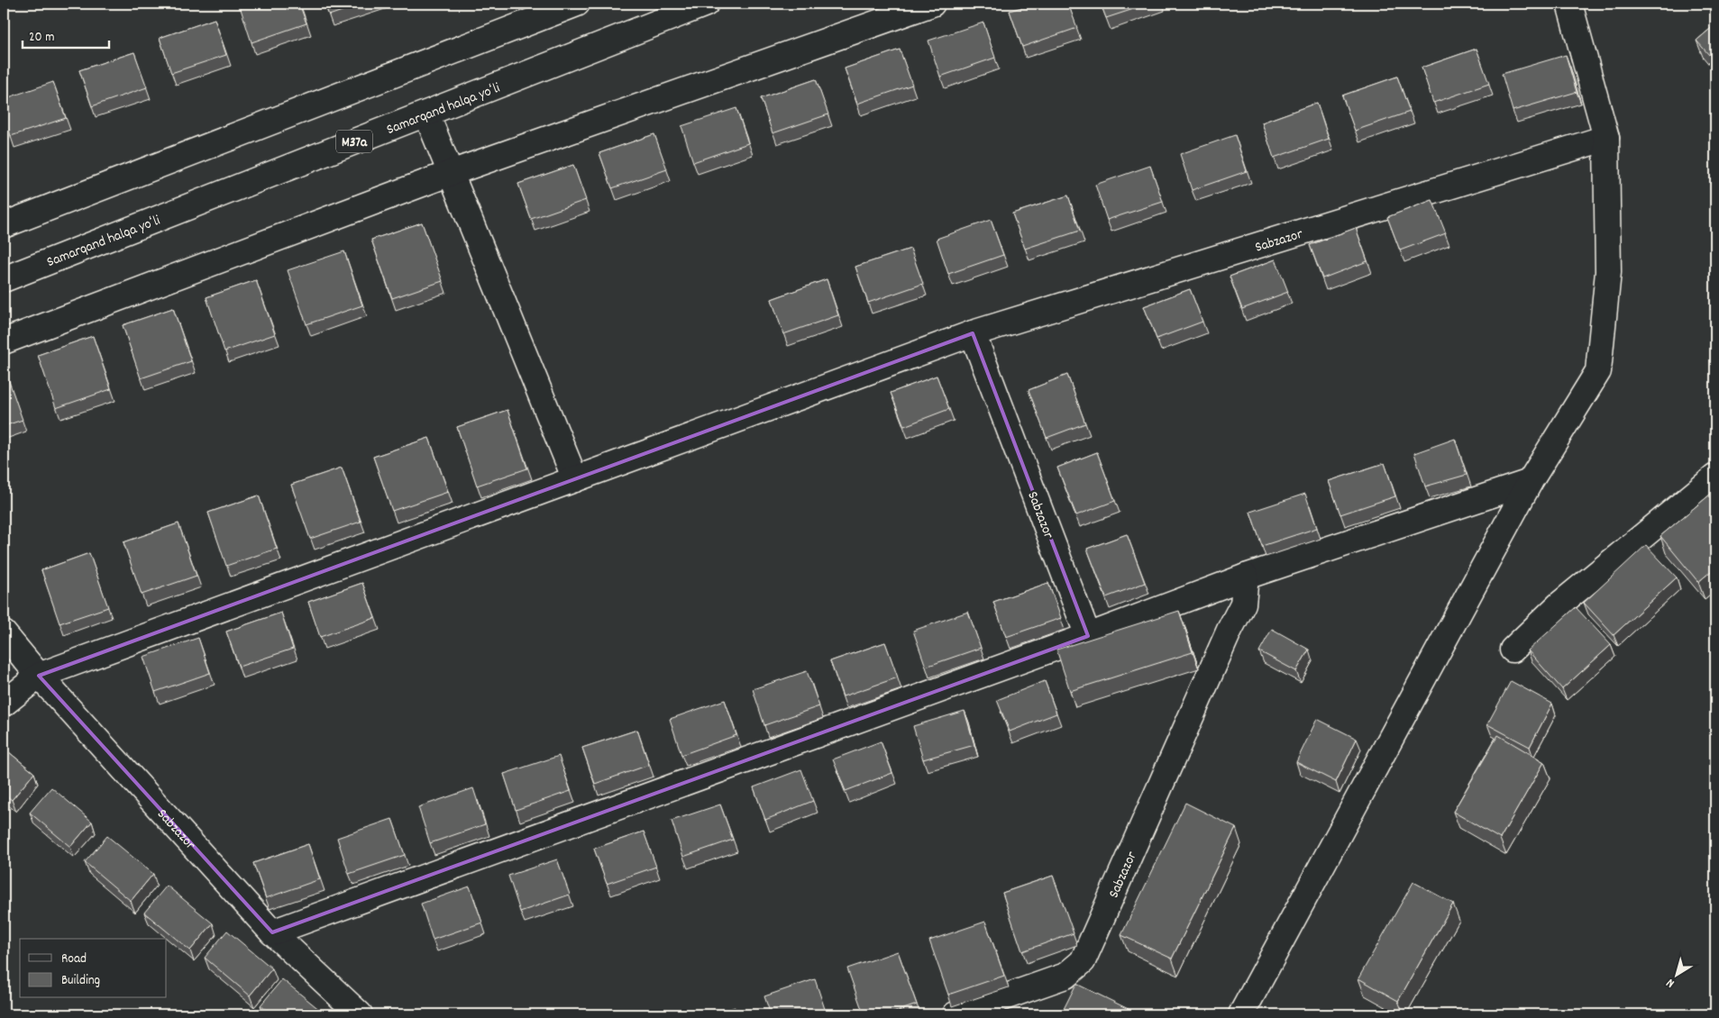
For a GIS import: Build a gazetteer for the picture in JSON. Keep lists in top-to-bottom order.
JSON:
{
  "streets": {
    "main road": ["Samarqand halqa yoʻli", "M37a", "Sabzazor"]
  },
  "legend": ["Road", "Building"],
  "scale_bar": "20 m",
  "north": "bottom left"
}
